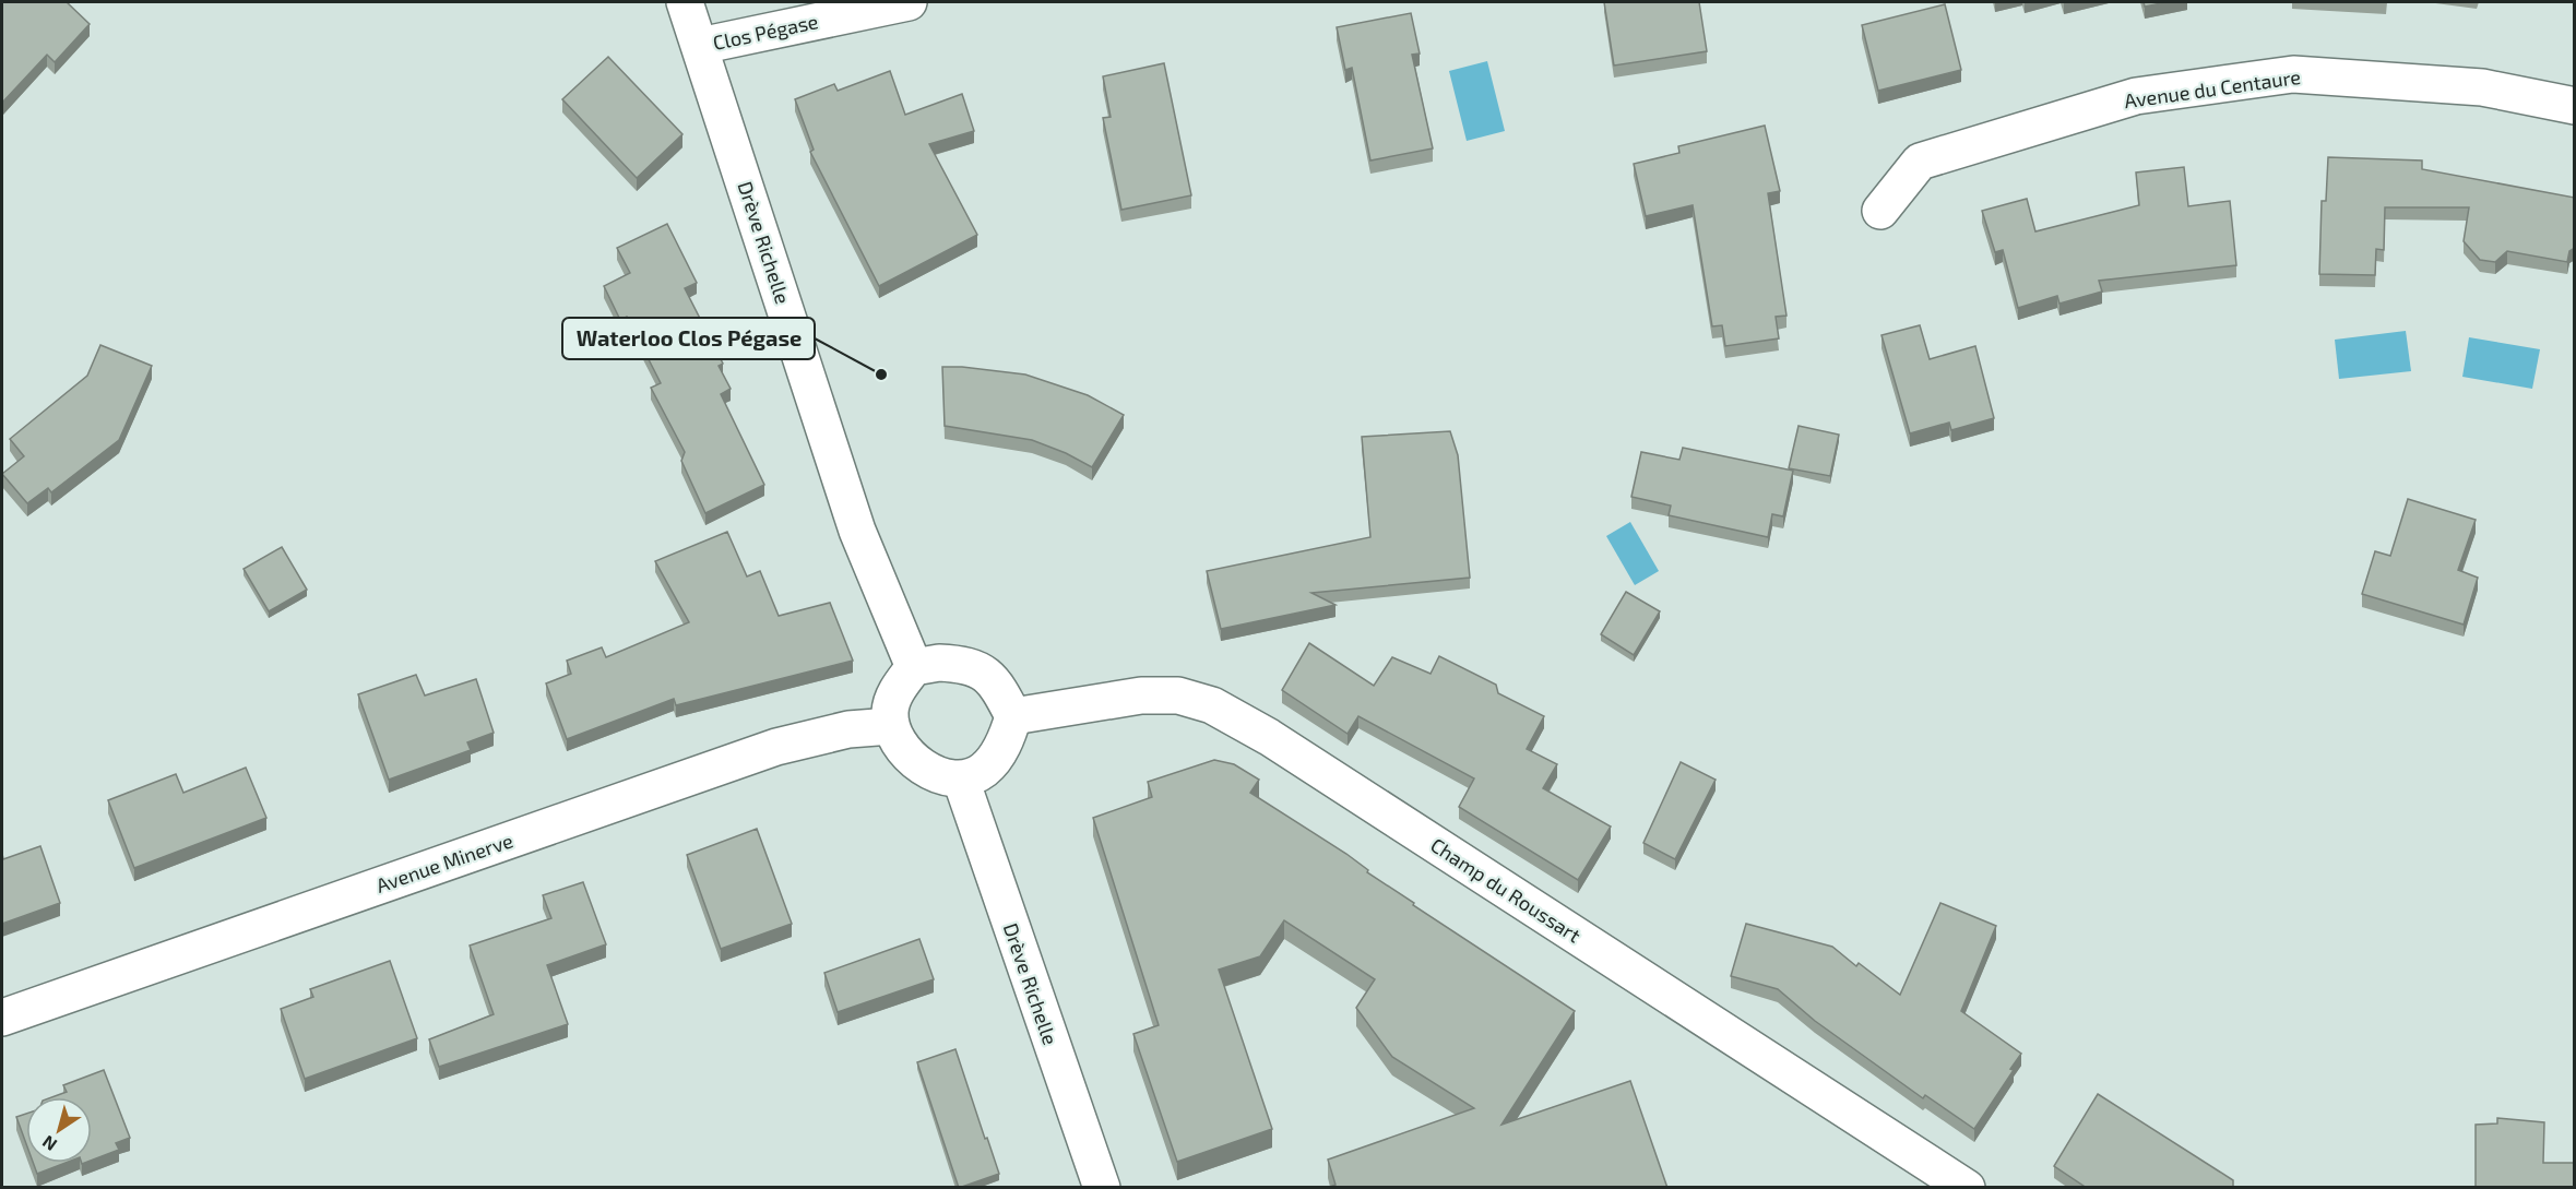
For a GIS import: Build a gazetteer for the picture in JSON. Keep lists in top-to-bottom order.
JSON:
{
  "streets": {
    "street": [
      "Clos Pégase",
      "Avenue du Centaure",
      "Drève Richelle",
      "Avenue Minerve",
      "Champ du Roussart"
    ]
  },
  "crossings": [
    ["Clos Pégase", "Drève Richelle"],
    ["Drève Richelle", "Avenue Minerve"],
    ["Drève Richelle", "Champ du Roussart"],
    ["Avenue Minerve", "Champ du Roussart"]
  ],
  "places": ["Waterloo Clos Pégase"],
  "north": "bottom left"
}
